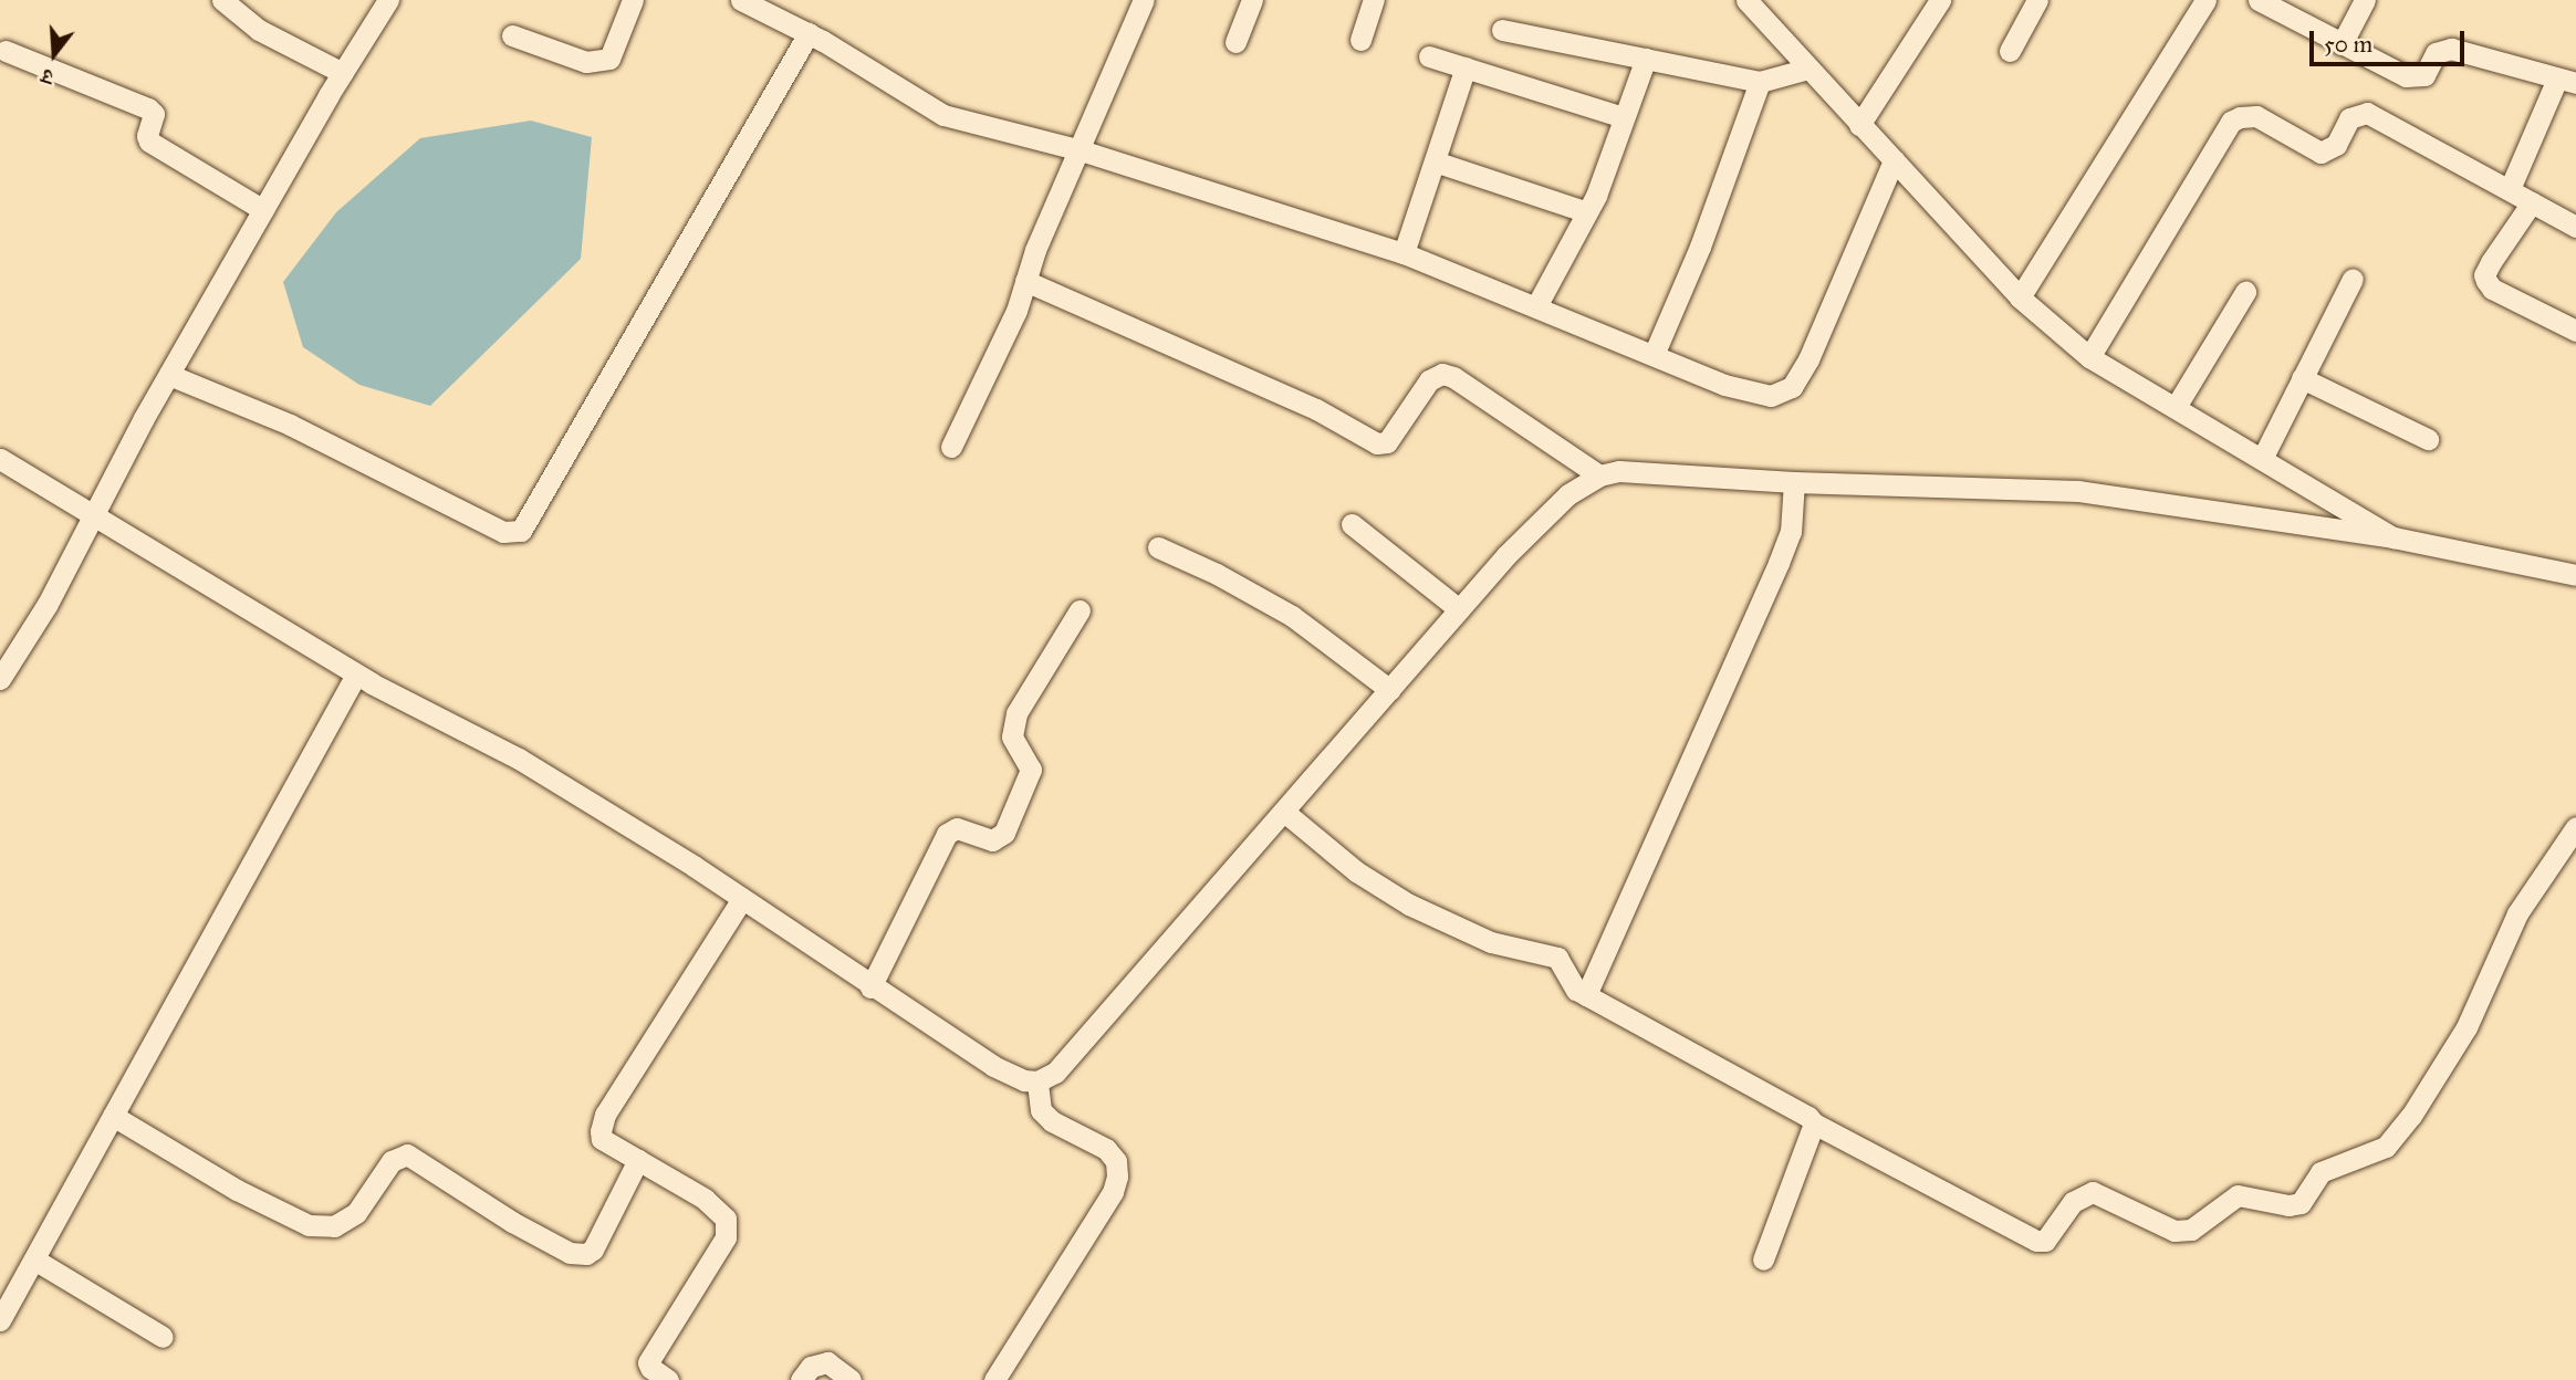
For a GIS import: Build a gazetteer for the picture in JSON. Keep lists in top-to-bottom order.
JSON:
{
  "scale_bar": "50 m",
  "north": "bottom"
}
